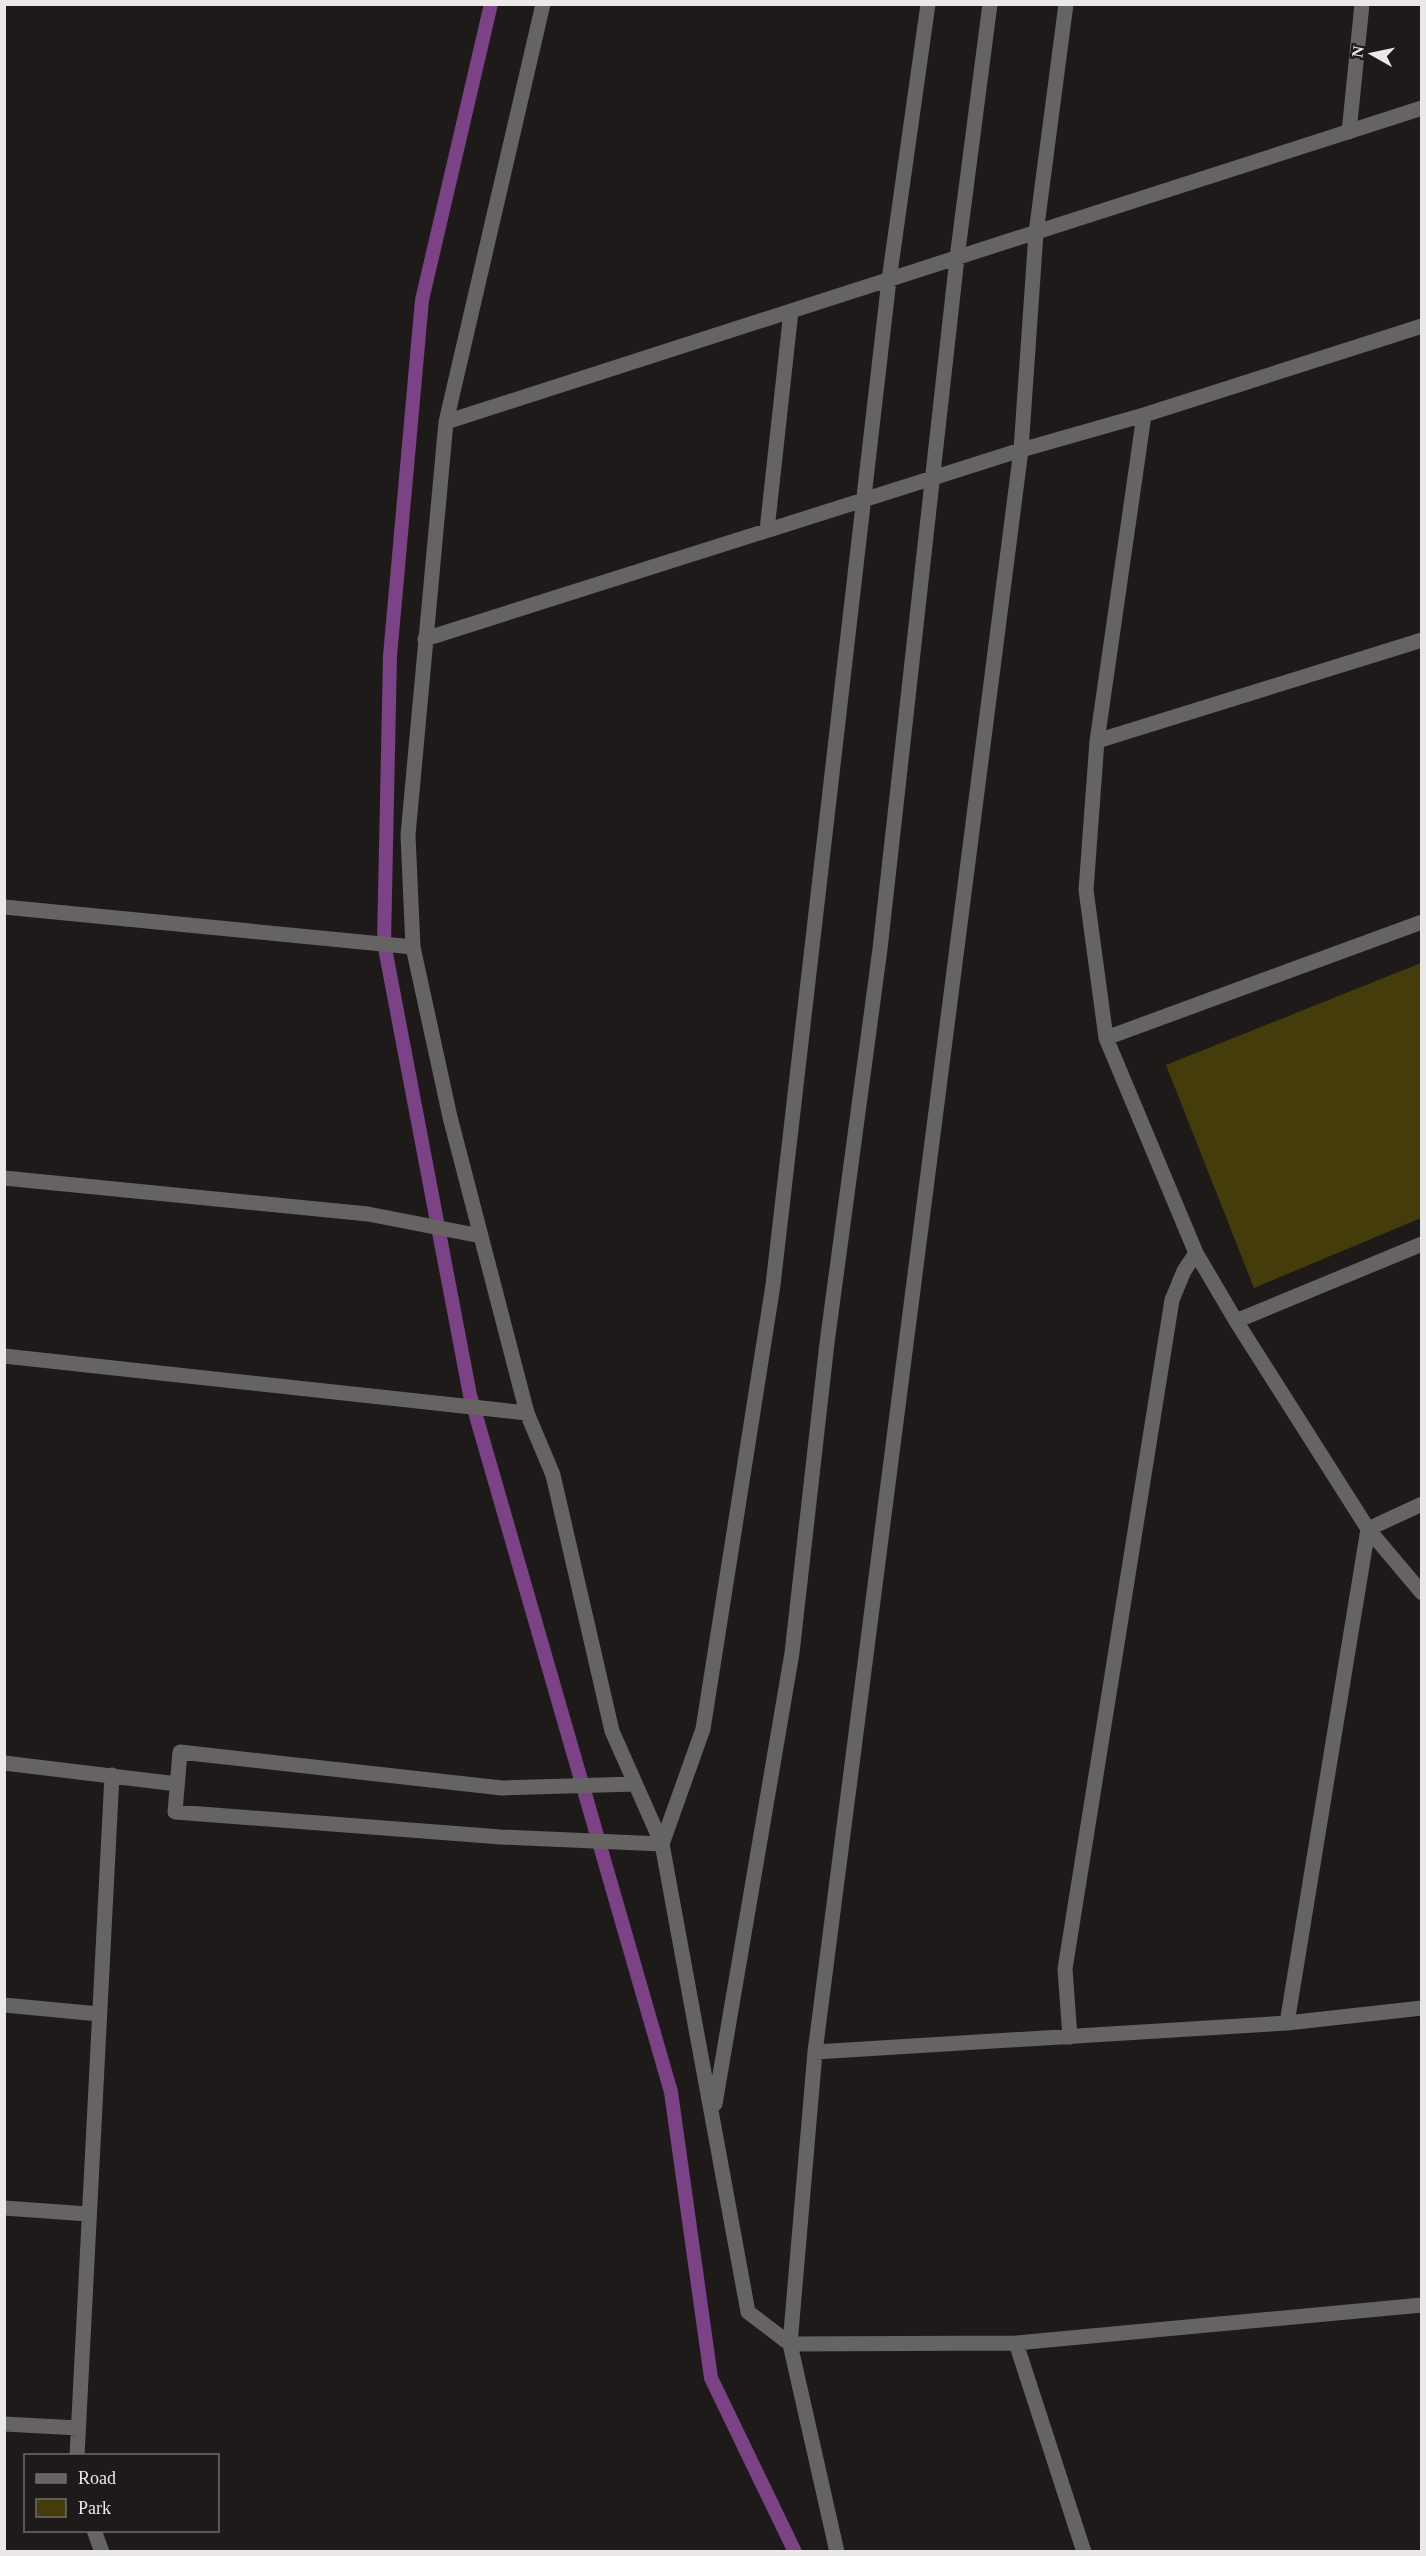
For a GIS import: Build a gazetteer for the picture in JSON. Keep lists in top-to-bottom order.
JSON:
{
  "legend": ["Road", "Park"],
  "north": "left"
}
